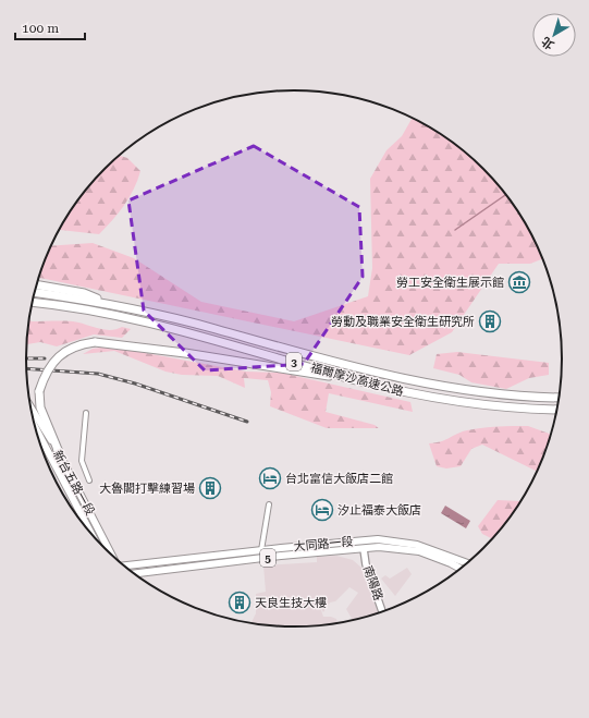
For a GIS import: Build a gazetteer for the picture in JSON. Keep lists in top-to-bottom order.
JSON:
{
  "streets": {
    "highway": ["3", "福爾摩沙高速公路"],
    "main road": ["新台五路一段", "大同路一段", "5"],
    "street": ["南陽路"]
  },
  "crossings": [
    ["大同路一段", "南陽路"]
  ],
  "places": {
    "museum": ["勞工安全衛生展示館"],
    "building": ["勞動及職業安全衛生研究所", "大魯閣打擊練習場", "天良生技大樓"],
    "hotel": ["台北富信大飯店二館", "汐止福泰大飯店"]
  },
  "scale_bar": "100 m",
  "north": "bottom left"
}
